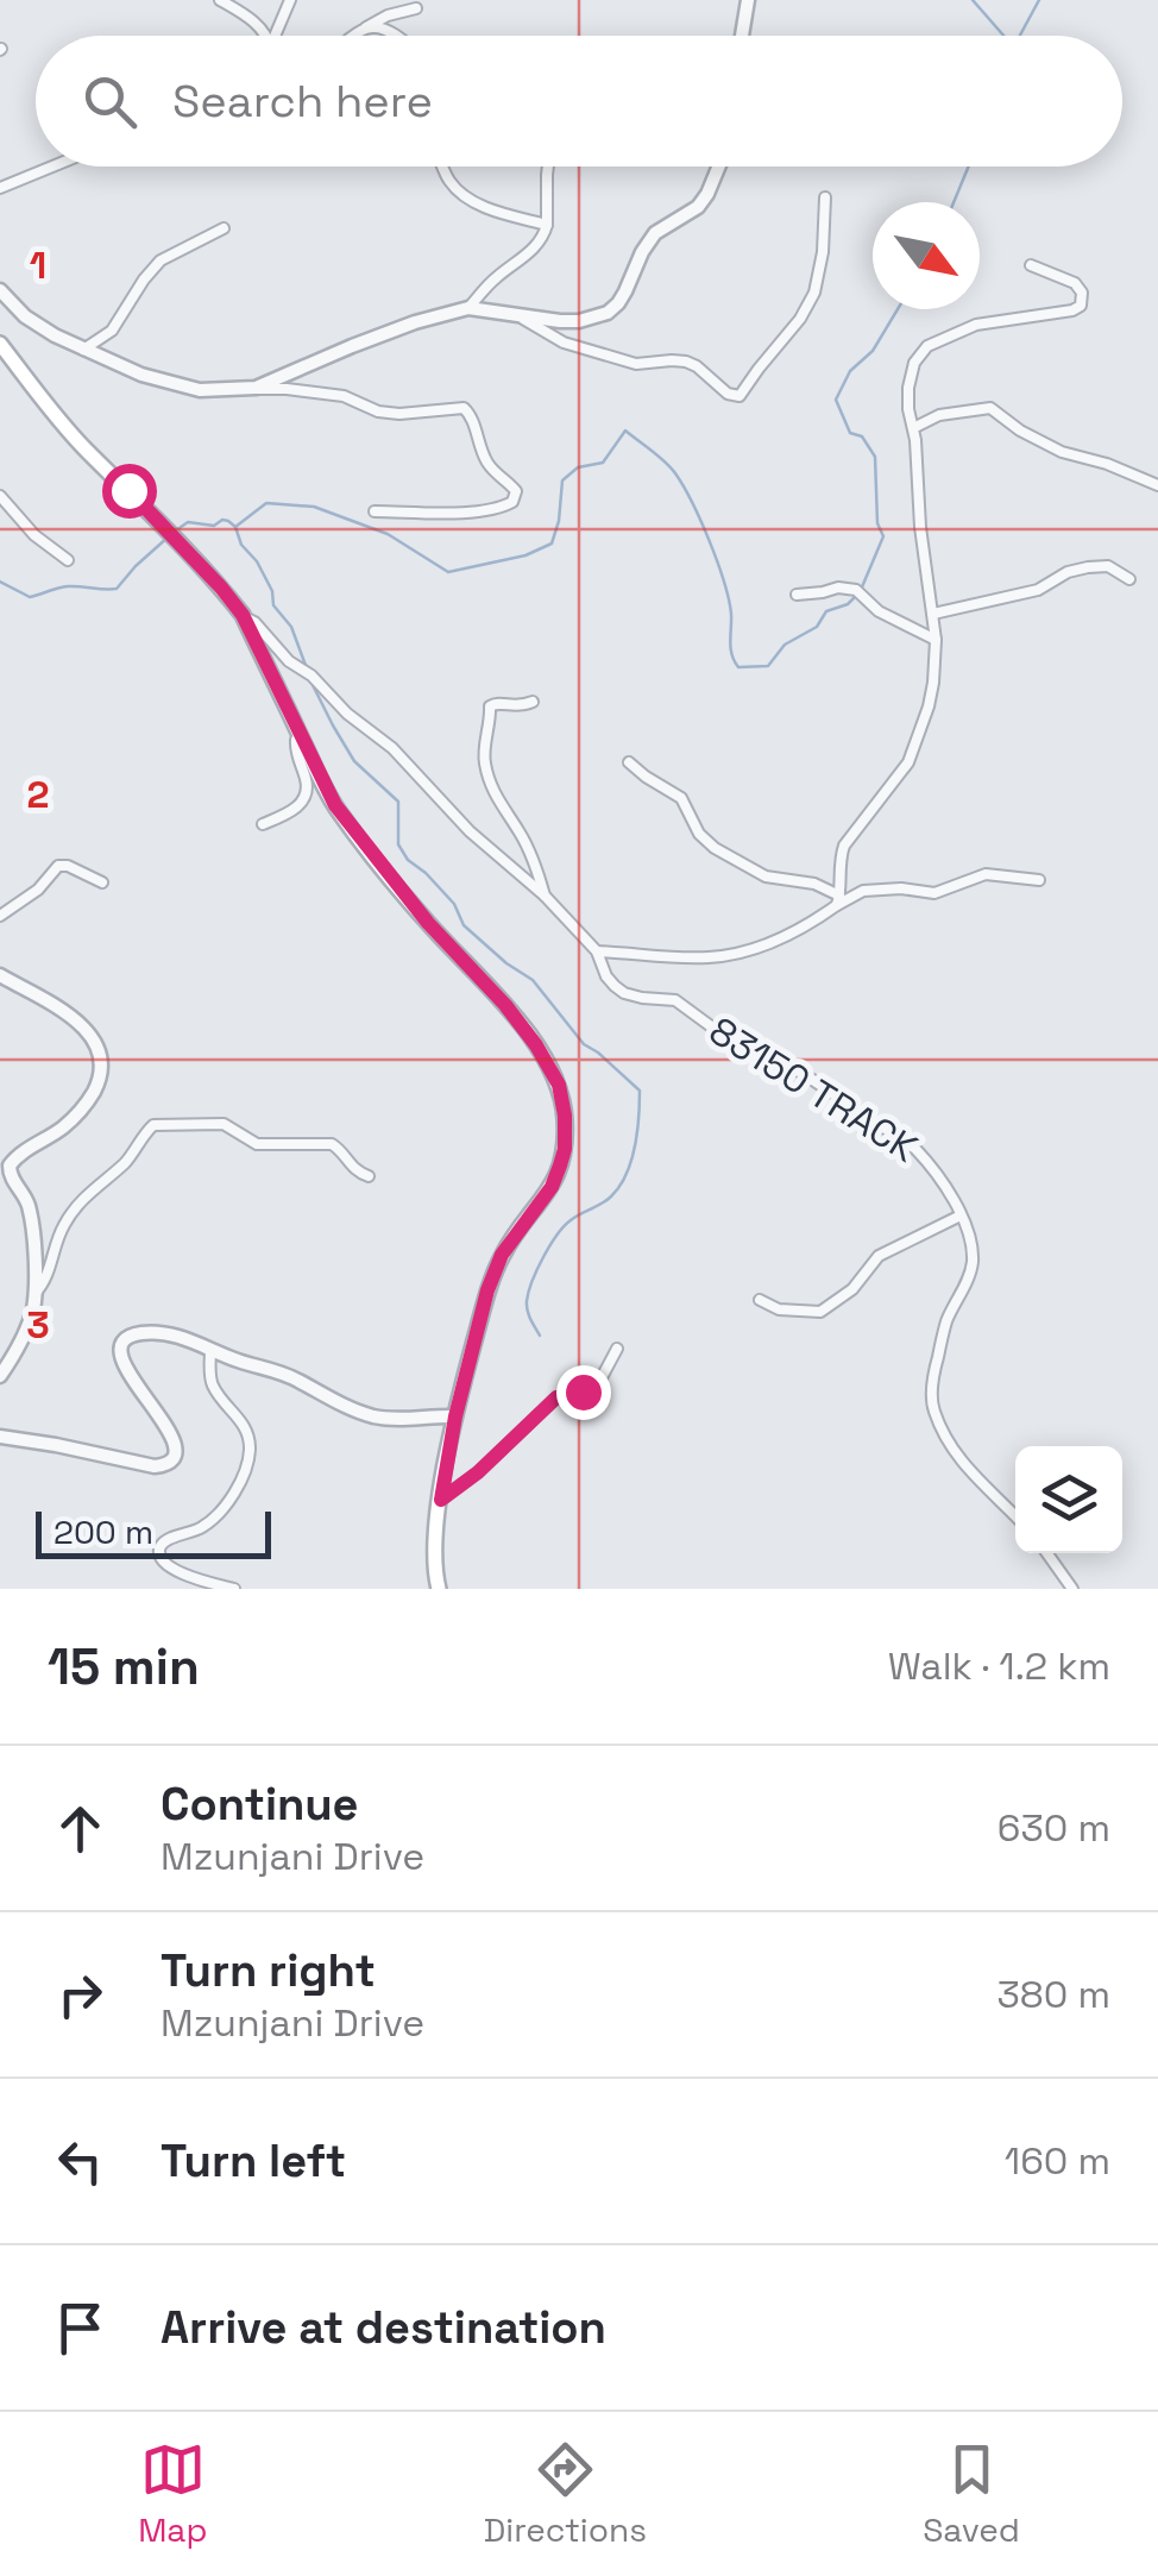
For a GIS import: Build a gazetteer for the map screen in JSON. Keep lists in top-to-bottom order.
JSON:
{
  "streets": {
    "street": ["83150 TRACK"]
  },
  "scale_bar": "200 m",
  "north": "bottom right",
  "page": {
    "search": "Search here",
    "scale": "200 m",
    "heading": ["15 min", "Walk · 1.2 km"],
    "list": [
      ["Continue", "Mzunjani Drive", "630 m"],
      ["Turn right", "Mzunjani Drive", "380 m"],
      ["Turn left", "160 m"],
      "Arrive at destination"
    ],
    "nav": ["Map", "Directions", "Saved"]
  },
  "grid": {
    "rows": ["1", "2", "3"]
  }
}
